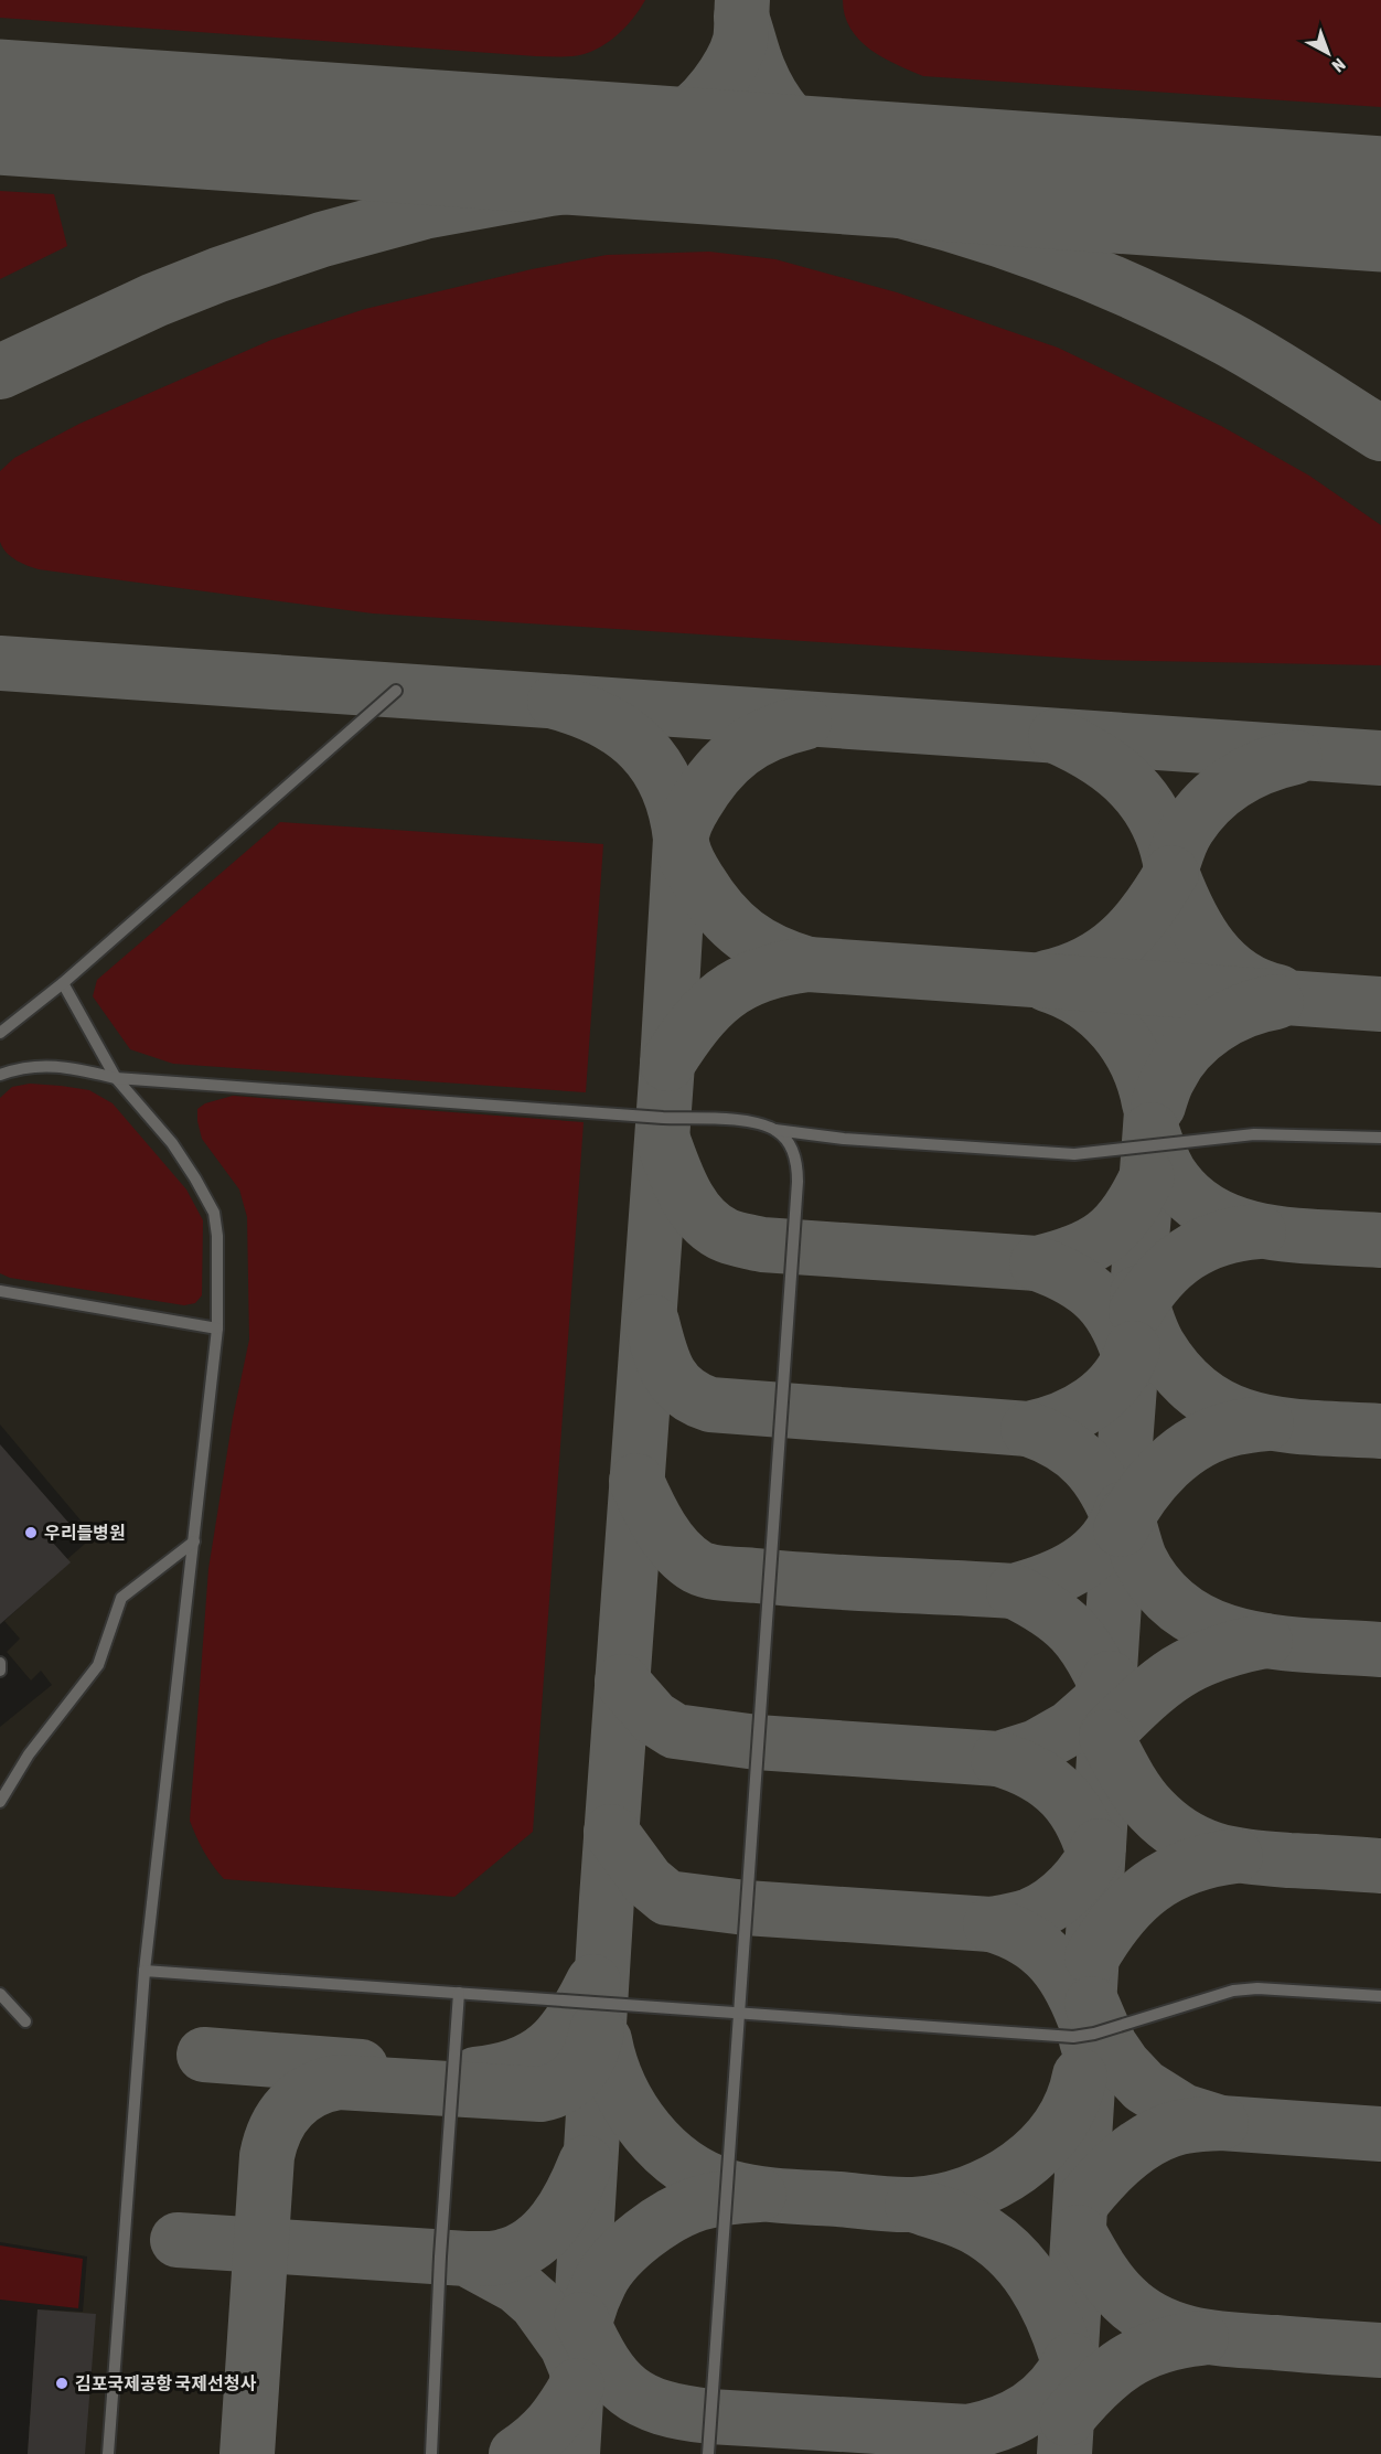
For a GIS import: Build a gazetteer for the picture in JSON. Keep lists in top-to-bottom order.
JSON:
{
  "places": ["우리들병원", "김포국제공항 국제선청사"],
  "north": "bottom right"
}
